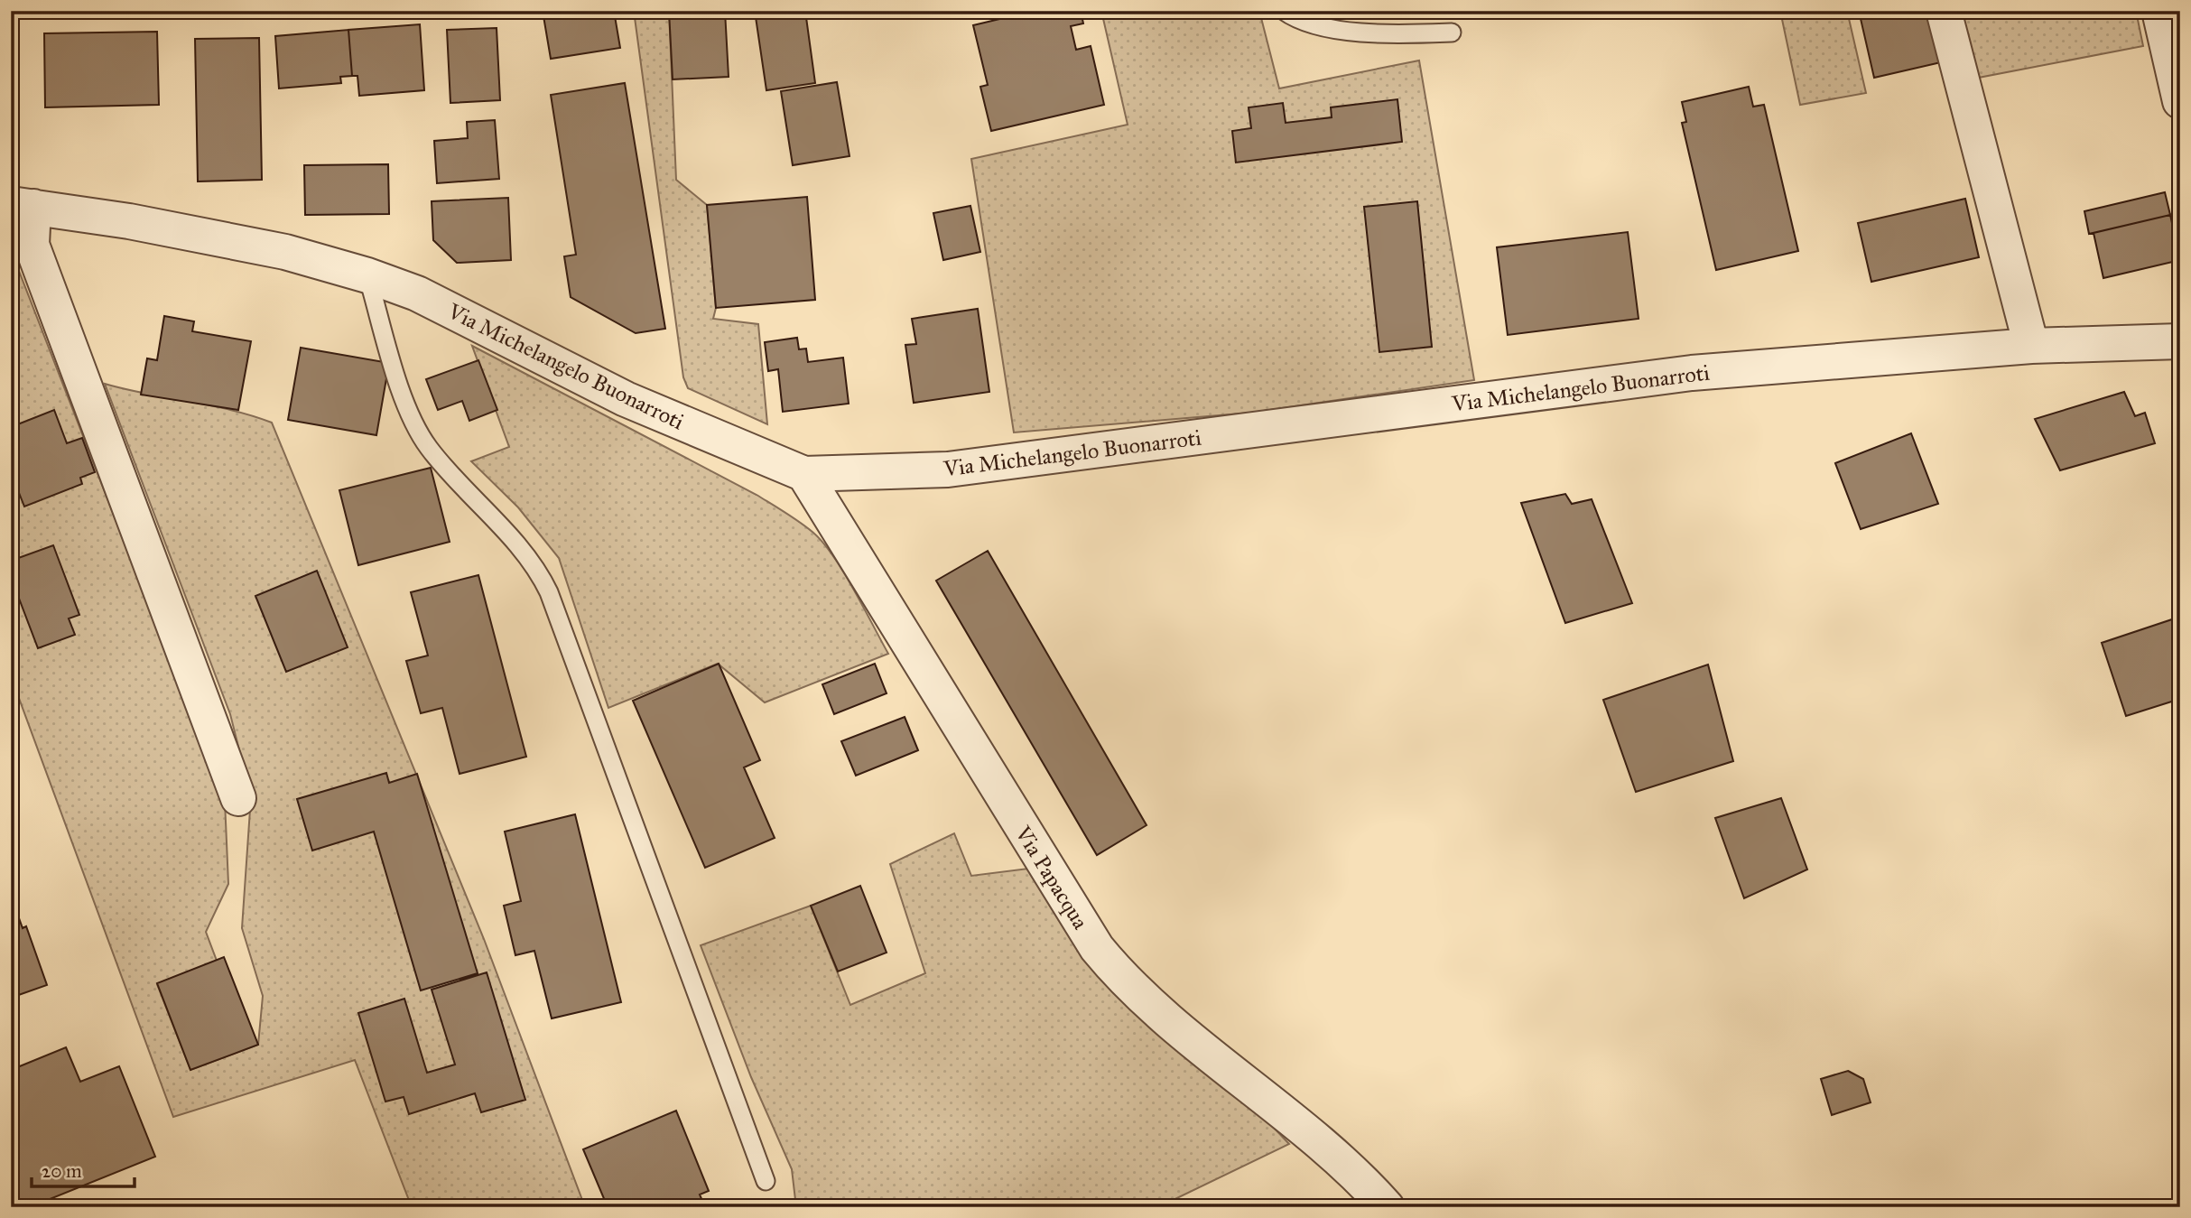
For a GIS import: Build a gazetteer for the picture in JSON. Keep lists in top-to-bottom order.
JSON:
{
  "streets": {
    "street": ["Via Michelangelo Buonarroti", "Via Papacqua"]
  },
  "crossings": [
    ["Via Michelangelo Buonarroti", "Via Papacqua"]
  ],
  "scale_bar": "20 m"
}
